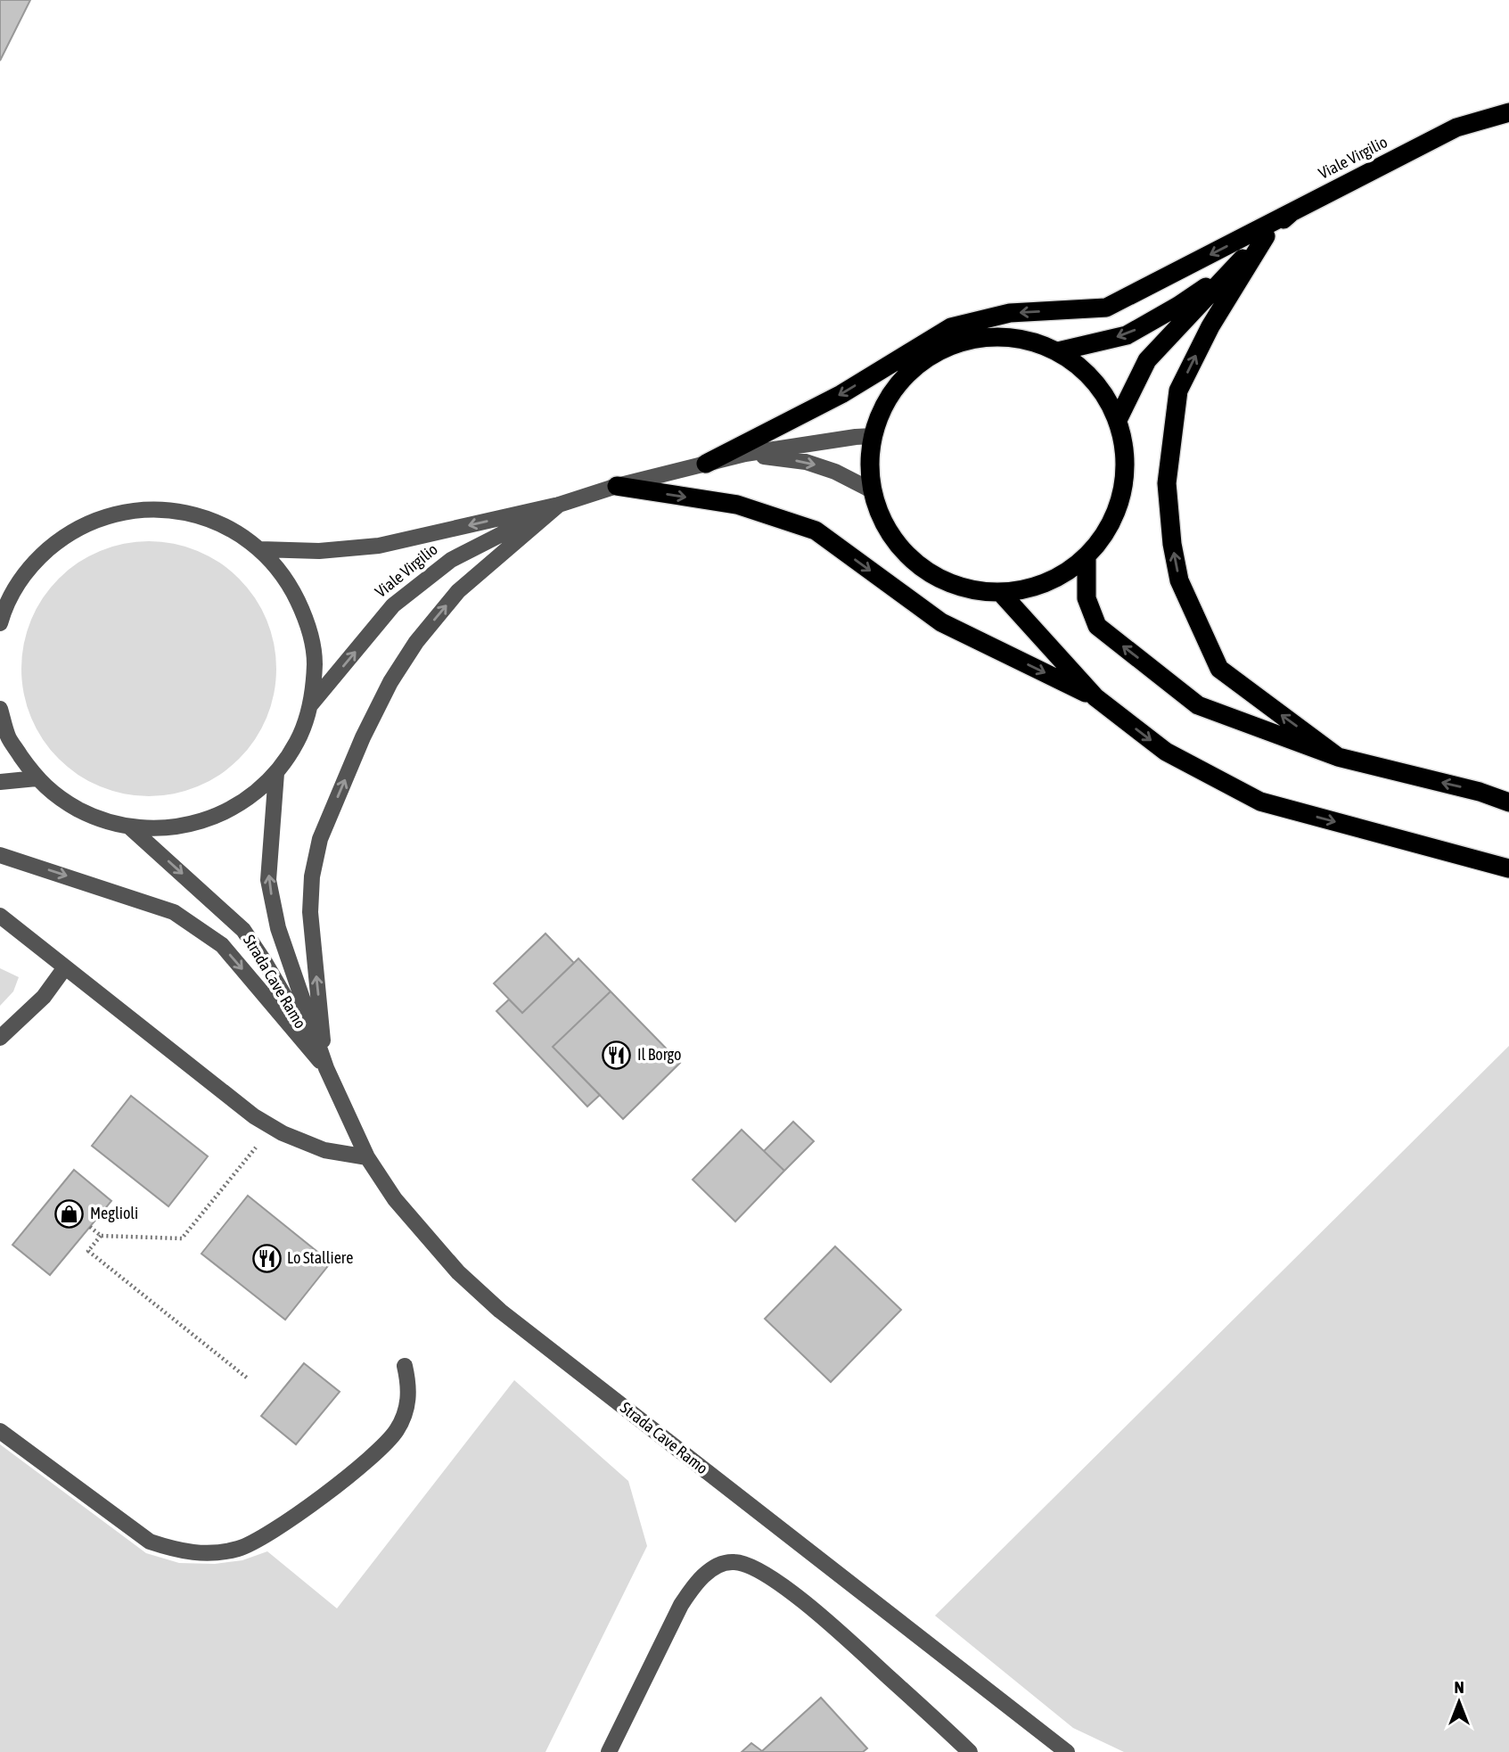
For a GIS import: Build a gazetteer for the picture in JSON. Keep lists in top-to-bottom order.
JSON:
{
  "streets": {
    "highway": ["Viale Virgilio"],
    "street": ["Strada Cave Ramo"]
  },
  "places": {
    "restaurant": ["Il Borgo", "Lo Stalliere"],
    "shop": ["Meglioli"]
  },
  "north": "top"
}
